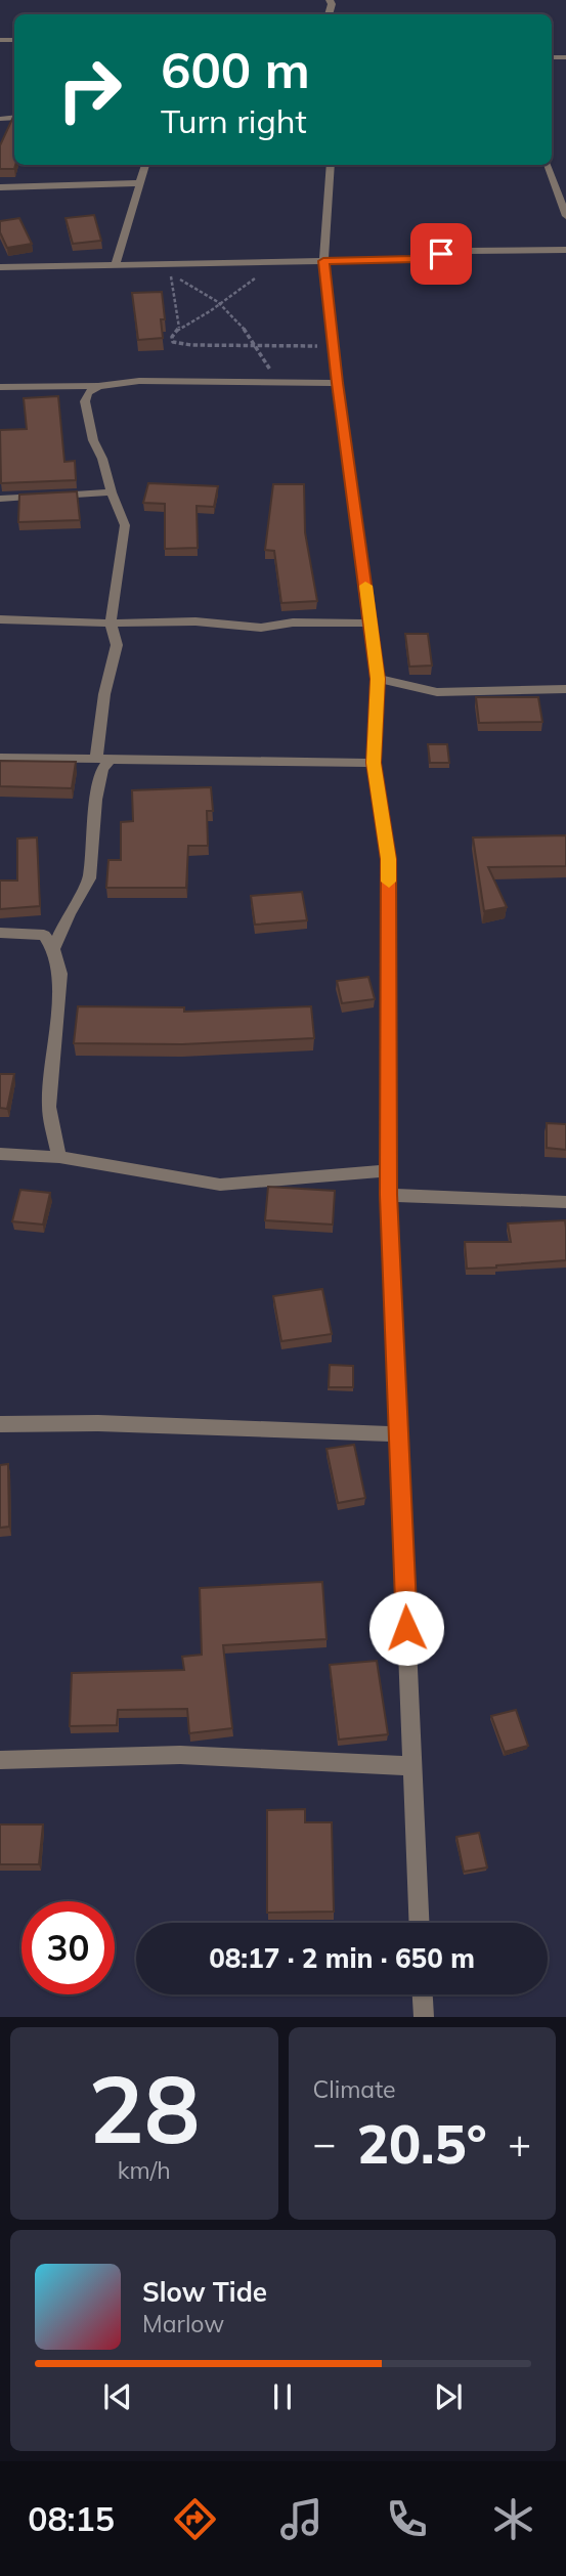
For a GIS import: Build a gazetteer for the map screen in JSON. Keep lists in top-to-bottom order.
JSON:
{
  "page": {
    "turn": ["600 m", "Turn right"],
    "limit": "30",
    "trip": "08:17 · 2 min · 650 m",
    "tile": [
      ["28", "km/h"],
      "Climate"
    ],
    "heat": ["−", "20.5°", "+"],
    "song": ["Slow Tide", "Marlow"],
    "tabs": "08:15"
  }
}
